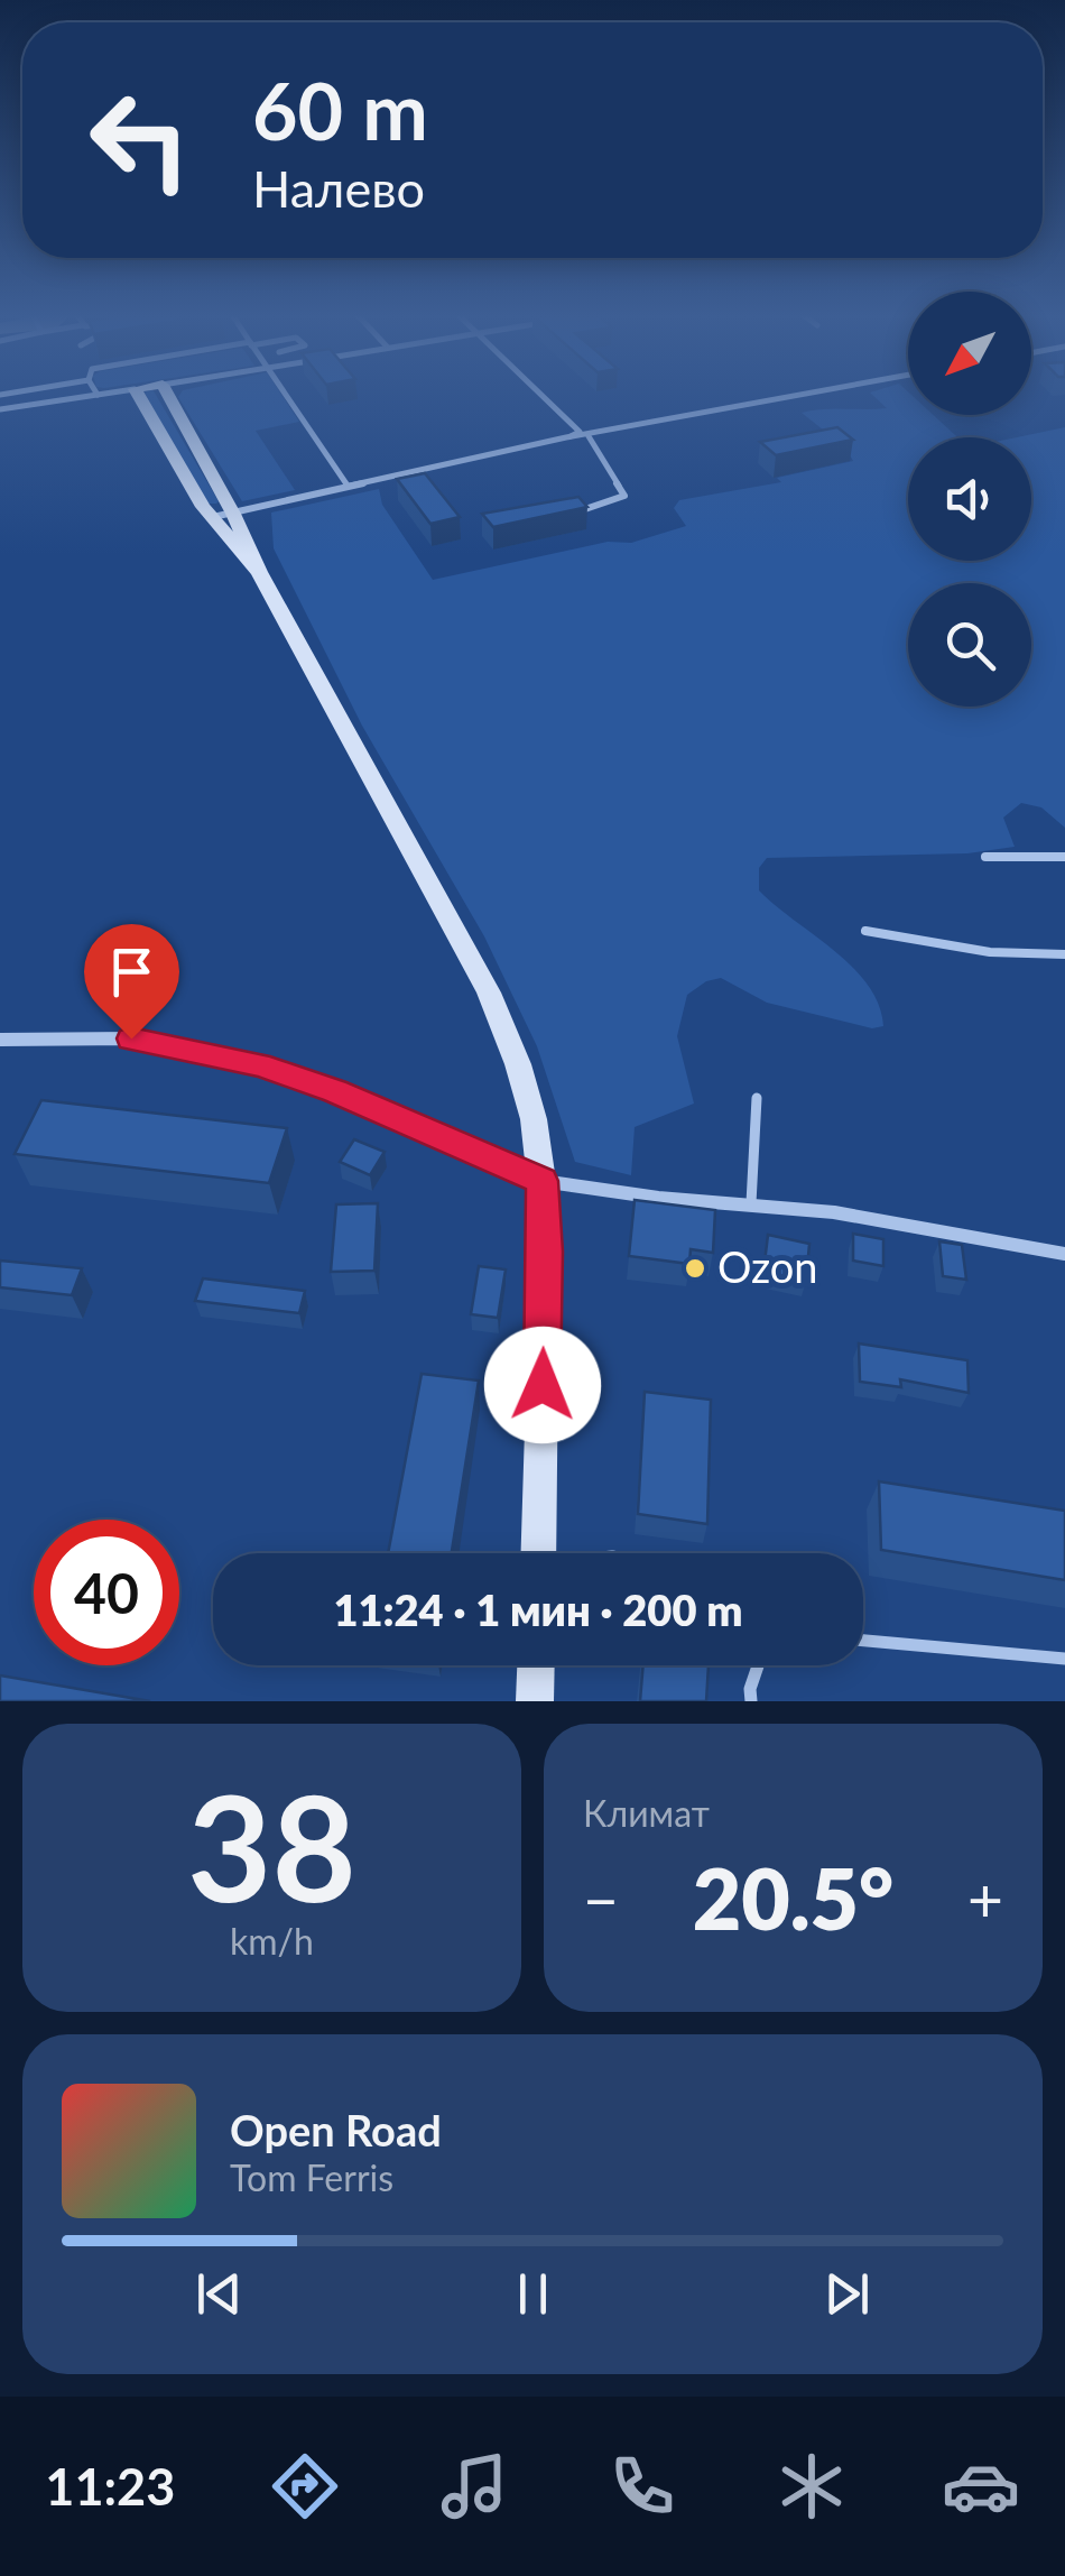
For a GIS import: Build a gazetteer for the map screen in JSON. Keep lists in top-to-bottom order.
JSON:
{
  "places": ["Ozon"],
  "north": "bottom left",
  "page": {
    "turn": ["60 m", "Налево"],
    "limit": "40",
    "trip": "11:24 · 1 мин · 200 m",
    "tile": [
      ["38", "km/h"],
      "Климат"
    ],
    "heat": ["−", "20.5°", "+"],
    "song": ["Open Road", "Tom Ferris"],
    "tabs": "11:23"
  }
}
